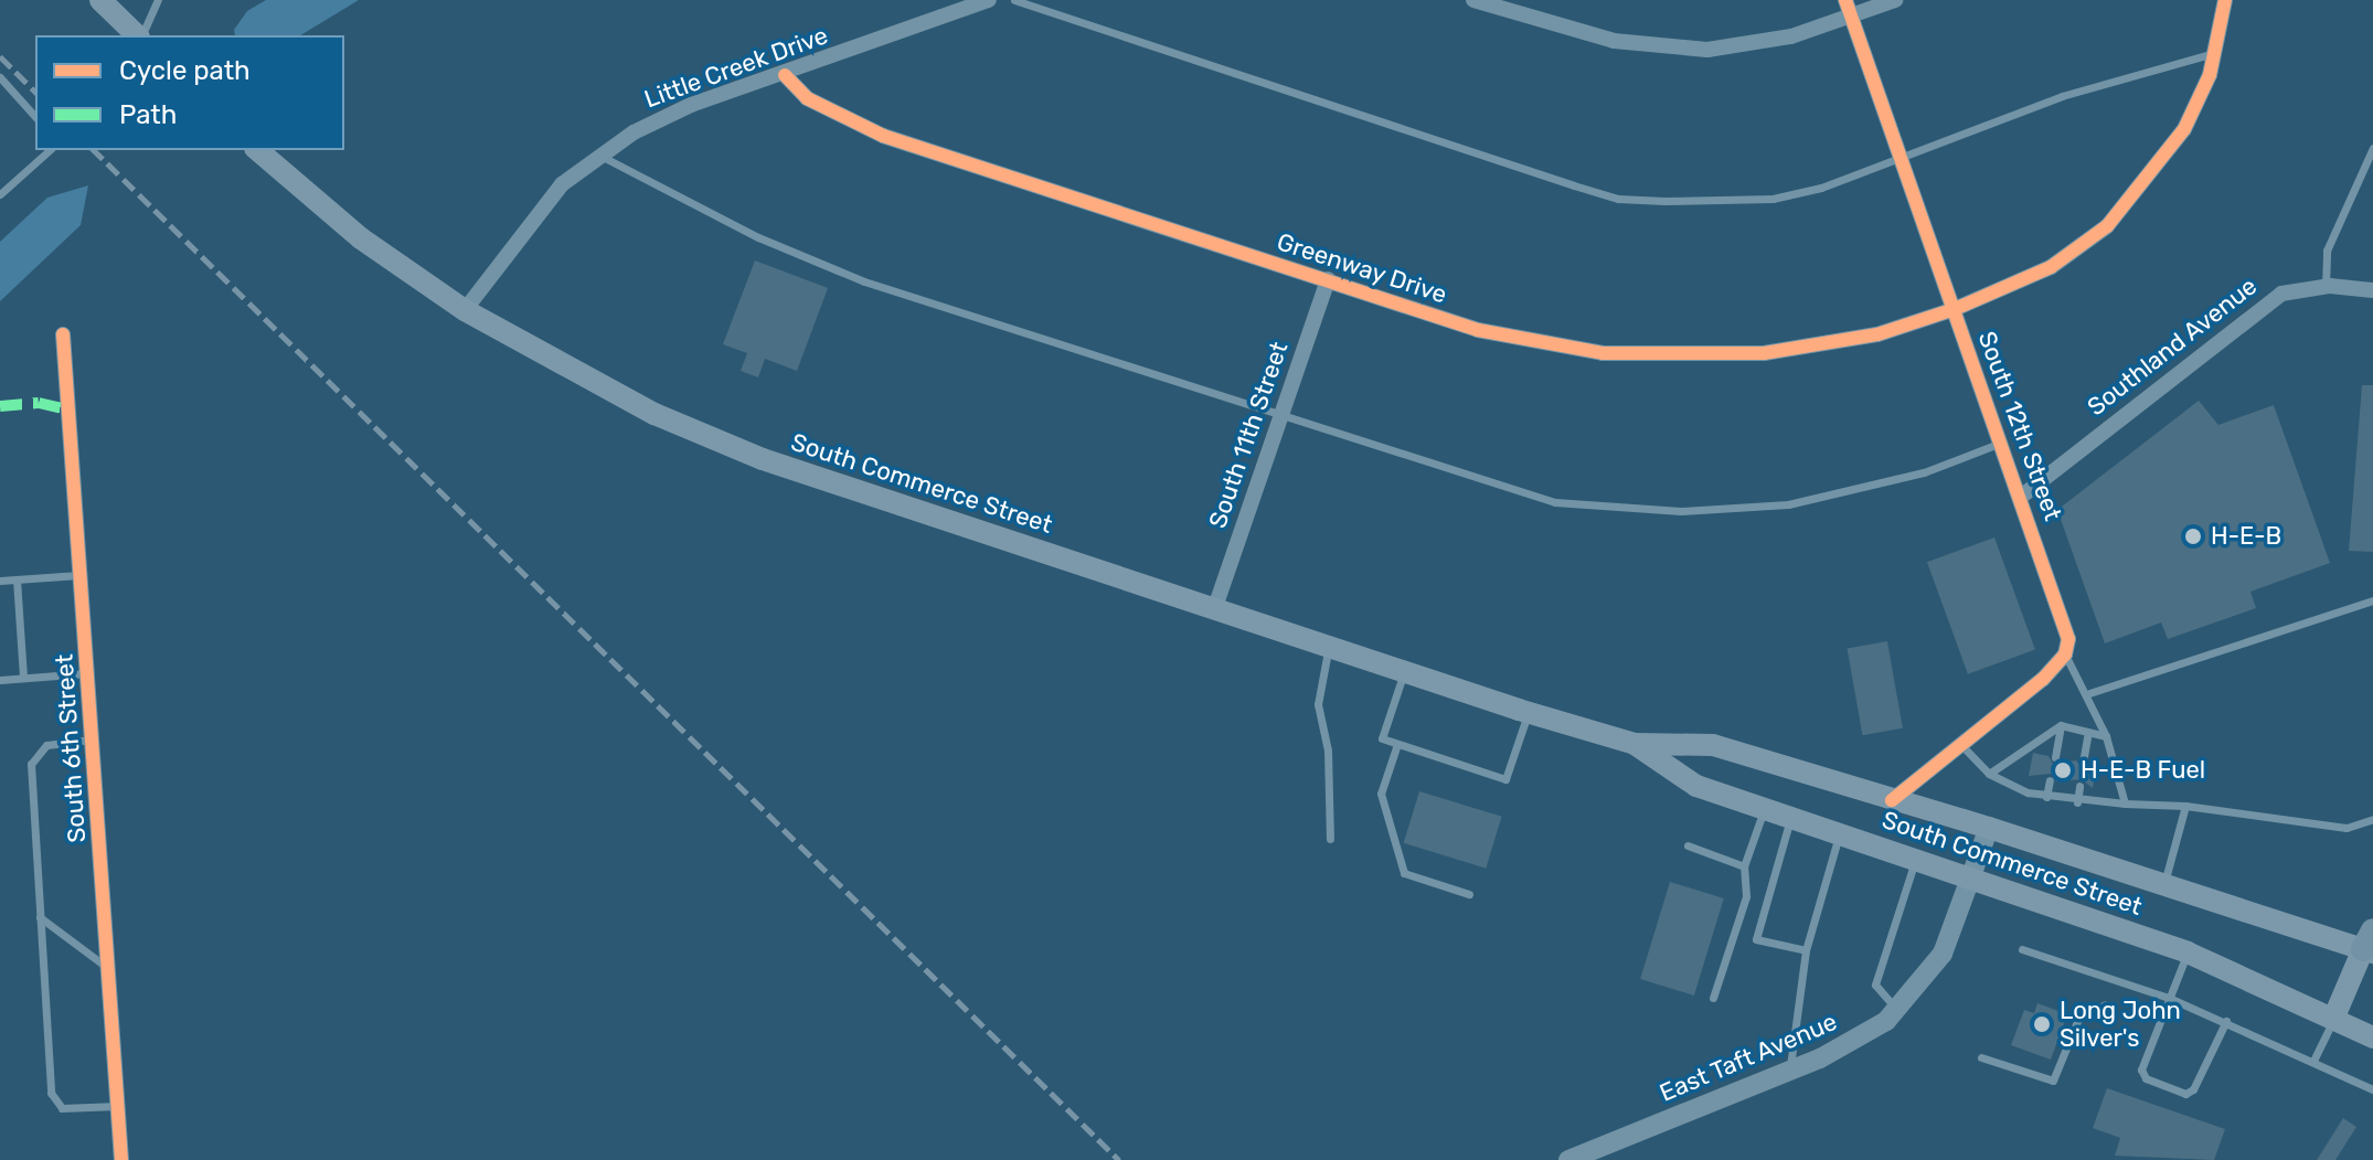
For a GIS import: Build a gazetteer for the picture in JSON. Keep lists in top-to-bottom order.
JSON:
{
  "streets": {
    "main road": ["South Commerce Street"],
    "street": [
      "Little Creek Drive",
      "Greenway Drive",
      "Southland Avenue",
      "South 12th Street",
      "South 11th Street",
      "South 6th Street",
      "East Taft Avenue"
    ]
  },
  "crossings": [
    ["Little Creek Drive", "Greenway Drive"],
    ["Little Creek Drive", "South Commerce Street"],
    ["Greenway Drive", "South 12th Street"],
    ["Greenway Drive", "South 11th Street"],
    ["Southland Avenue", "South 12th Street"],
    ["South 11th Street", "South Commerce Street"],
    ["South Commerce Street", "East Taft Avenue"]
  ],
  "places": ["H-E-B", "H-E-B Fuel", "Long John Silver's"],
  "legend": ["Cycle path", "Path"]
}
